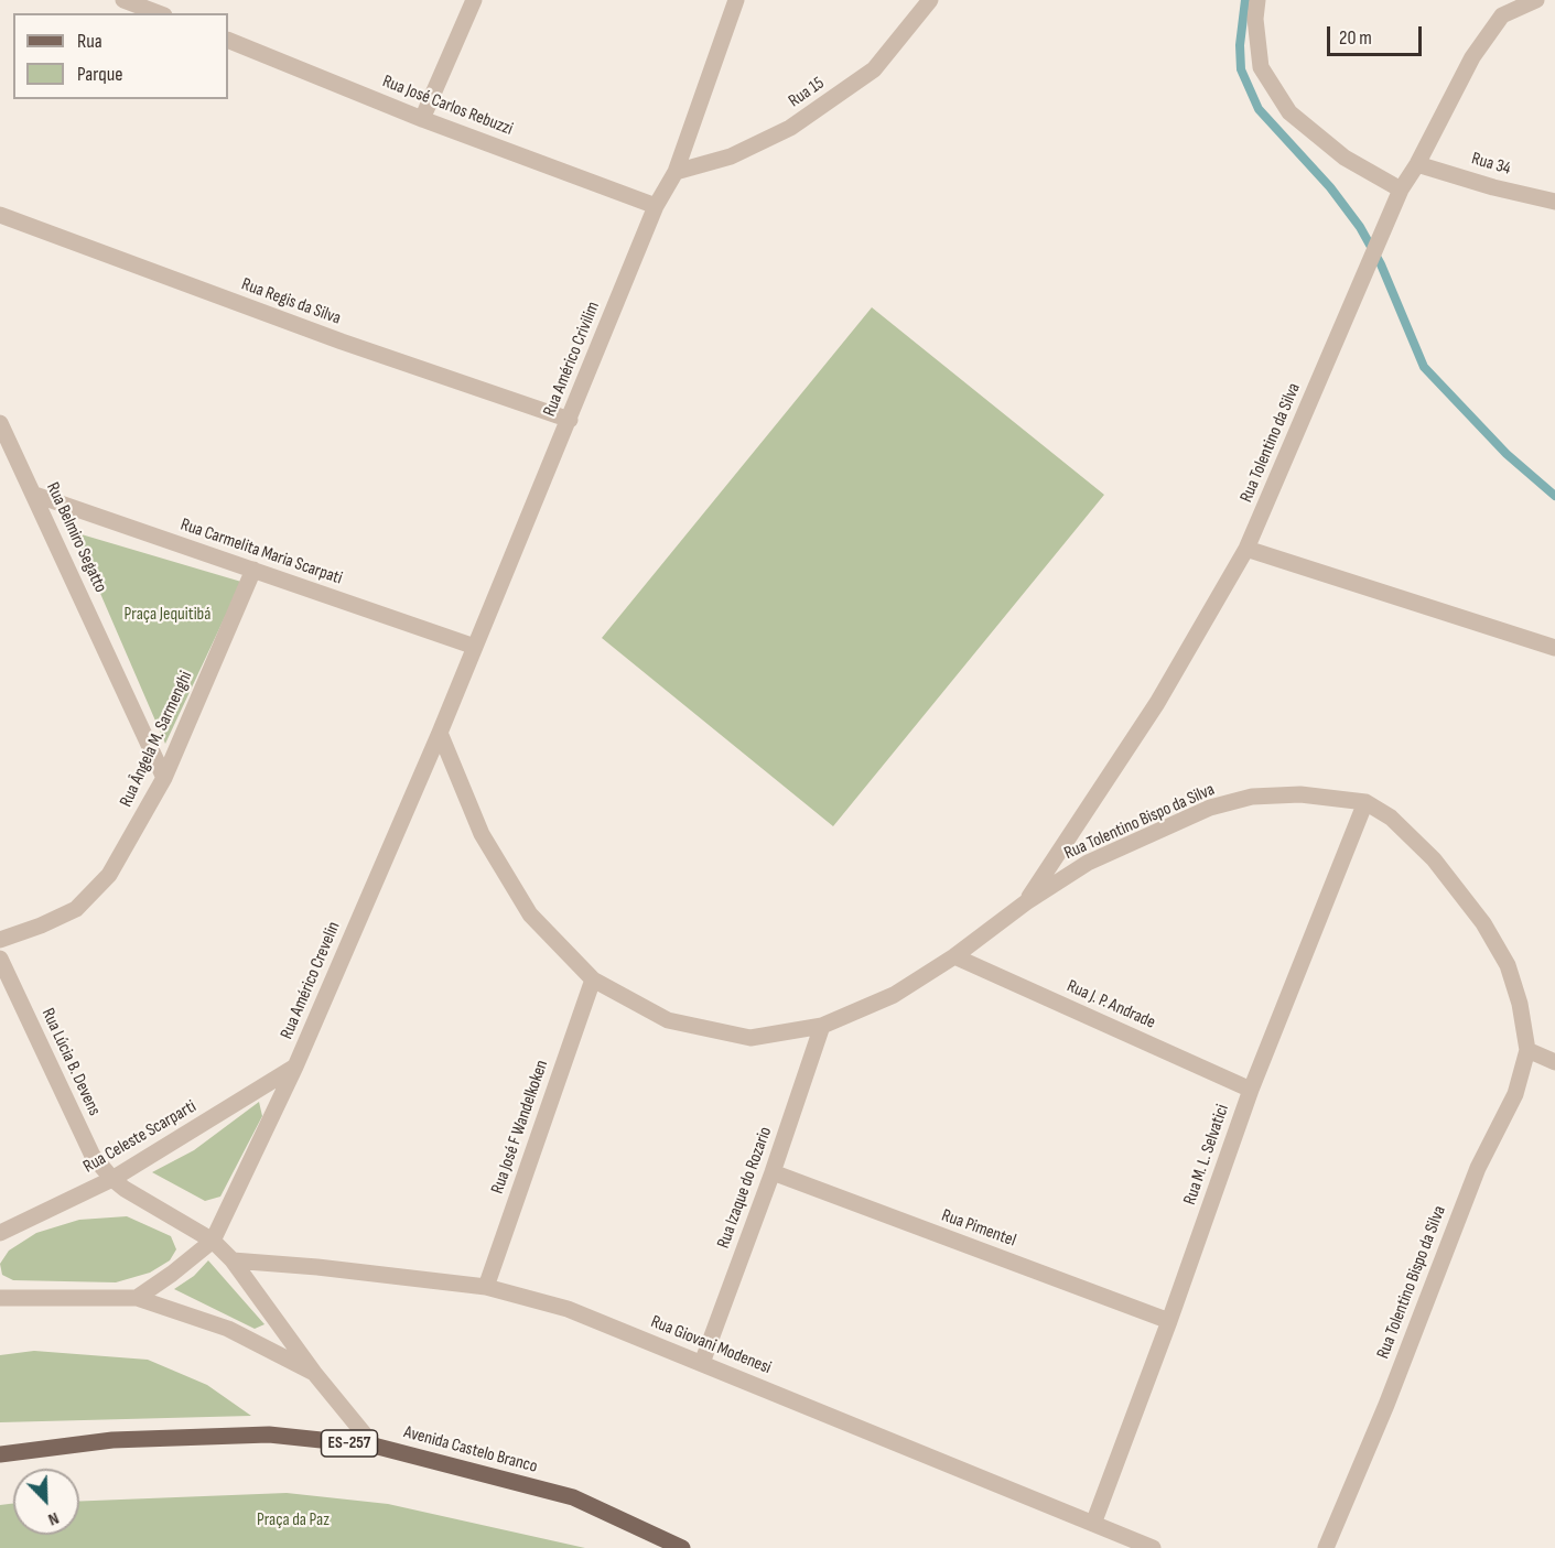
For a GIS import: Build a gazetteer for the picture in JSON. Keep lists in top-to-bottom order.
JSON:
{
  "streets": {
    "main road": ["ES-257", "Avenida Castelo Branco"],
    "street": [
      "Rua 15",
      "Rua José Carlos Rebuzzi",
      "Rua 34",
      "Rua Regis da Silva",
      "Rua Américo Crivilim",
      "Rua Tolentino da Silva",
      "Rua Belmiro Segatto",
      "Rua Carmelita Maria Scarpati",
      "Rua Ângela M. Sarmenghi",
      "Rua Tolentino Bispo da Silva",
      "Rua Américo Crevelin",
      "Rua J. P. Andrade",
      "Rua Lúcia B. Devens",
      "Rua José F Wandelkoken",
      "Rua Celeste Scarparti",
      "Rua M. L. Selvatici",
      "Rua Izaque do Rozario",
      "Rua Pimentel",
      "Rua Giovani Modenesi"
    ]
  },
  "crossings": [
    ["Rua 15", "Rua Américo Crivilim"],
    ["Rua José Carlos Rebuzzi", "Rua Américo Crivilim"],
    ["Rua 34", "Rua Tolentino da Silva"],
    ["Rua Regis da Silva", "Rua Américo Crivilim"],
    ["Rua Américo Crivilim", "Rua Carmelita Maria Scarpati"],
    ["Rua Américo Crivilim", "Rua Tolentino Bispo da Silva"],
    ["Rua Américo Crivilim", "Rua Américo Crevelin"],
    ["Rua Tolentino da Silva", "Rua Tolentino Bispo da Silva"],
    ["Rua Belmiro Segatto", "Rua Carmelita Maria Scarpati"],
    ["Rua Belmiro Segatto", "Rua Ângela M. Sarmenghi"],
    ["Rua Carmelita Maria Scarpati", "Rua Ângela M. Sarmenghi"],
    ["Rua Tolentino Bispo da Silva", "Rua Américo Crevelin"],
    ["Rua Tolentino Bispo da Silva", "Rua J. P. Andrade"],
    ["Rua Tolentino Bispo da Silva", "Rua José F Wandelkoken"],
    ["Rua Tolentino Bispo da Silva", "Rua M. L. Selvatici"],
    ["Rua Tolentino Bispo da Silva", "Rua Izaque do Rozario"],
    ["Rua Américo Crevelin", "Rua Lúcia B. Devens"],
    ["Rua Américo Crevelin", "Rua Celeste Scarparti"],
    ["Rua J. P. Andrade", "Rua M. L. Selvatici"],
    ["Rua Lúcia B. Devens", "Rua Celeste Scarparti"],
    ["Rua Lúcia B. Devens", "Rua Giovani Modenesi"],
    ["Rua Lúcia B. Devens", "Avenida Castelo Branco"],
    ["Rua José F Wandelkoken", "Rua Giovani Modenesi"],
    ["Rua M. L. Selvatici", "Rua Pimentel"],
    ["Rua M. L. Selvatici", "Rua Giovani Modenesi"],
    ["Rua Izaque do Rozario", "Rua Pimentel"],
    ["Rua Izaque do Rozario", "Rua Giovani Modenesi"]
  ],
  "parks": ["Praça Jequitibá", "Praça da Paz"],
  "legend": ["Rua", "Parque"],
  "scale_bar": "20 m",
  "north": "bottom right"
}
